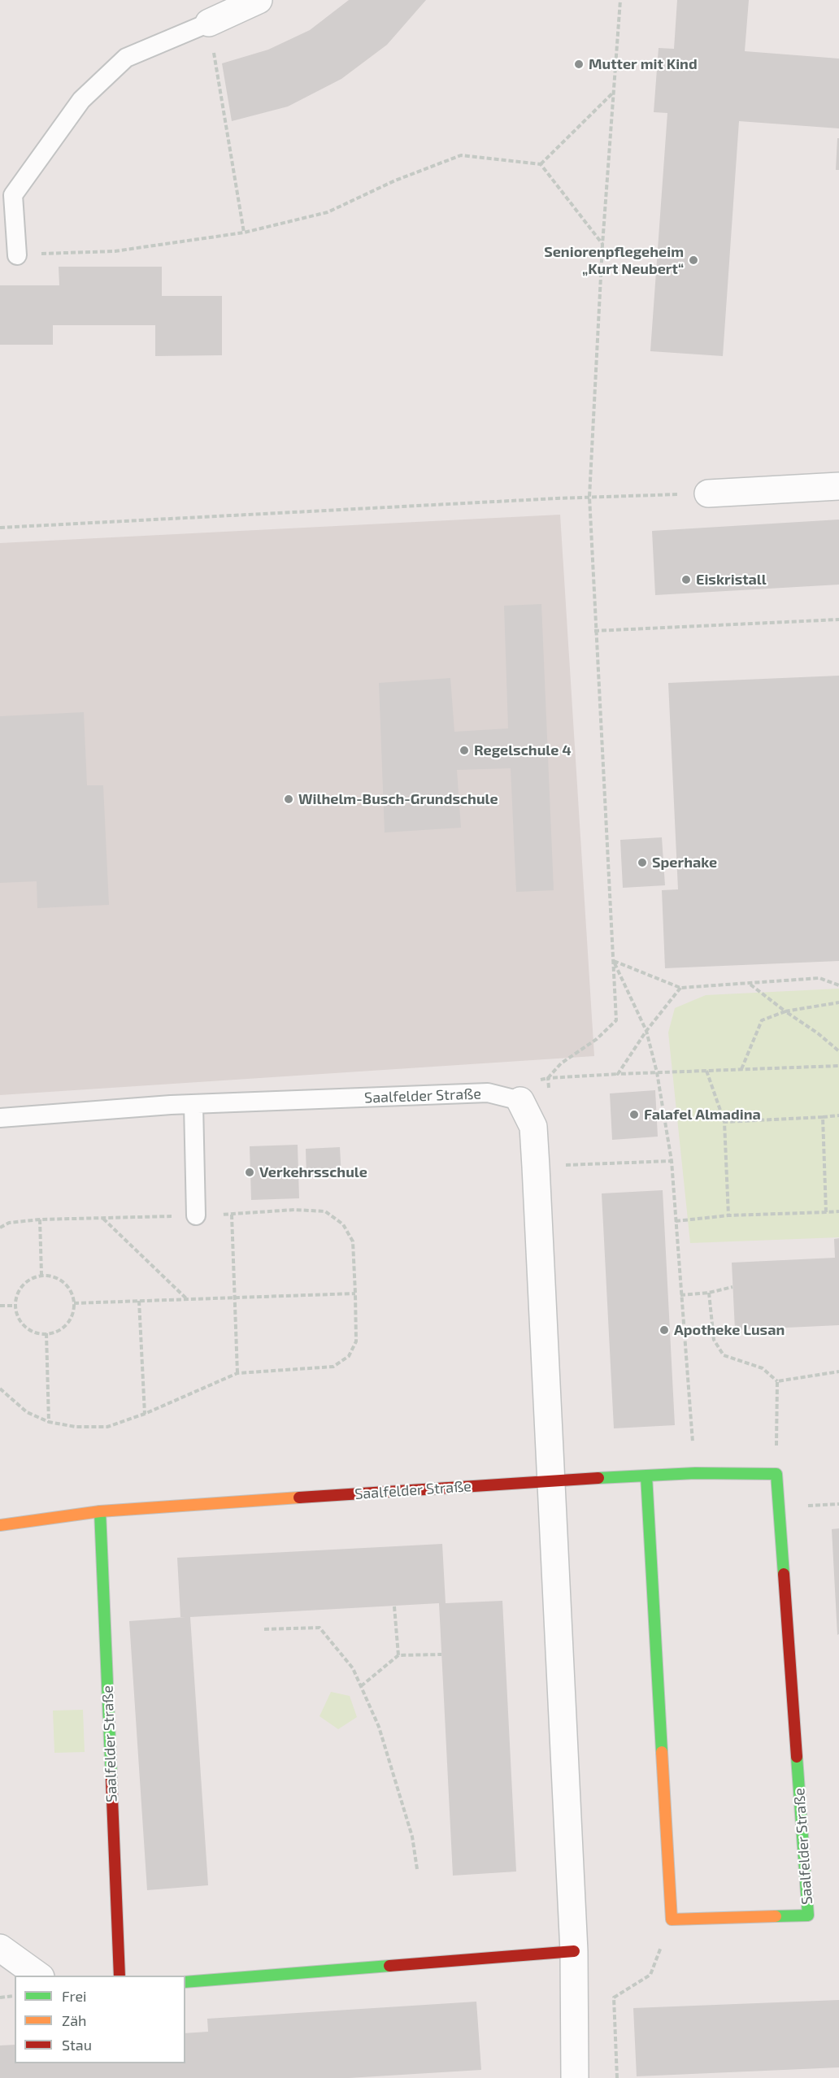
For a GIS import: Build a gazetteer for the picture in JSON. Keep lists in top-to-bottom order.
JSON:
{
  "streets": {
    "street": ["Saalfelder Straße"]
  },
  "places": [
    "Mutter mit Kind",
    "Seniorenpflegeheim „Kurt Neubert“",
    "Eiskristall",
    "Regelschule 4",
    "Wilhelm-Busch-Grundschule",
    "Sperhake",
    "Falafel Almadina",
    "Verkehrsschule",
    "Apotheke Lusan"
  ],
  "legend": ["Frei", "Zäh", "Stau"]
}
